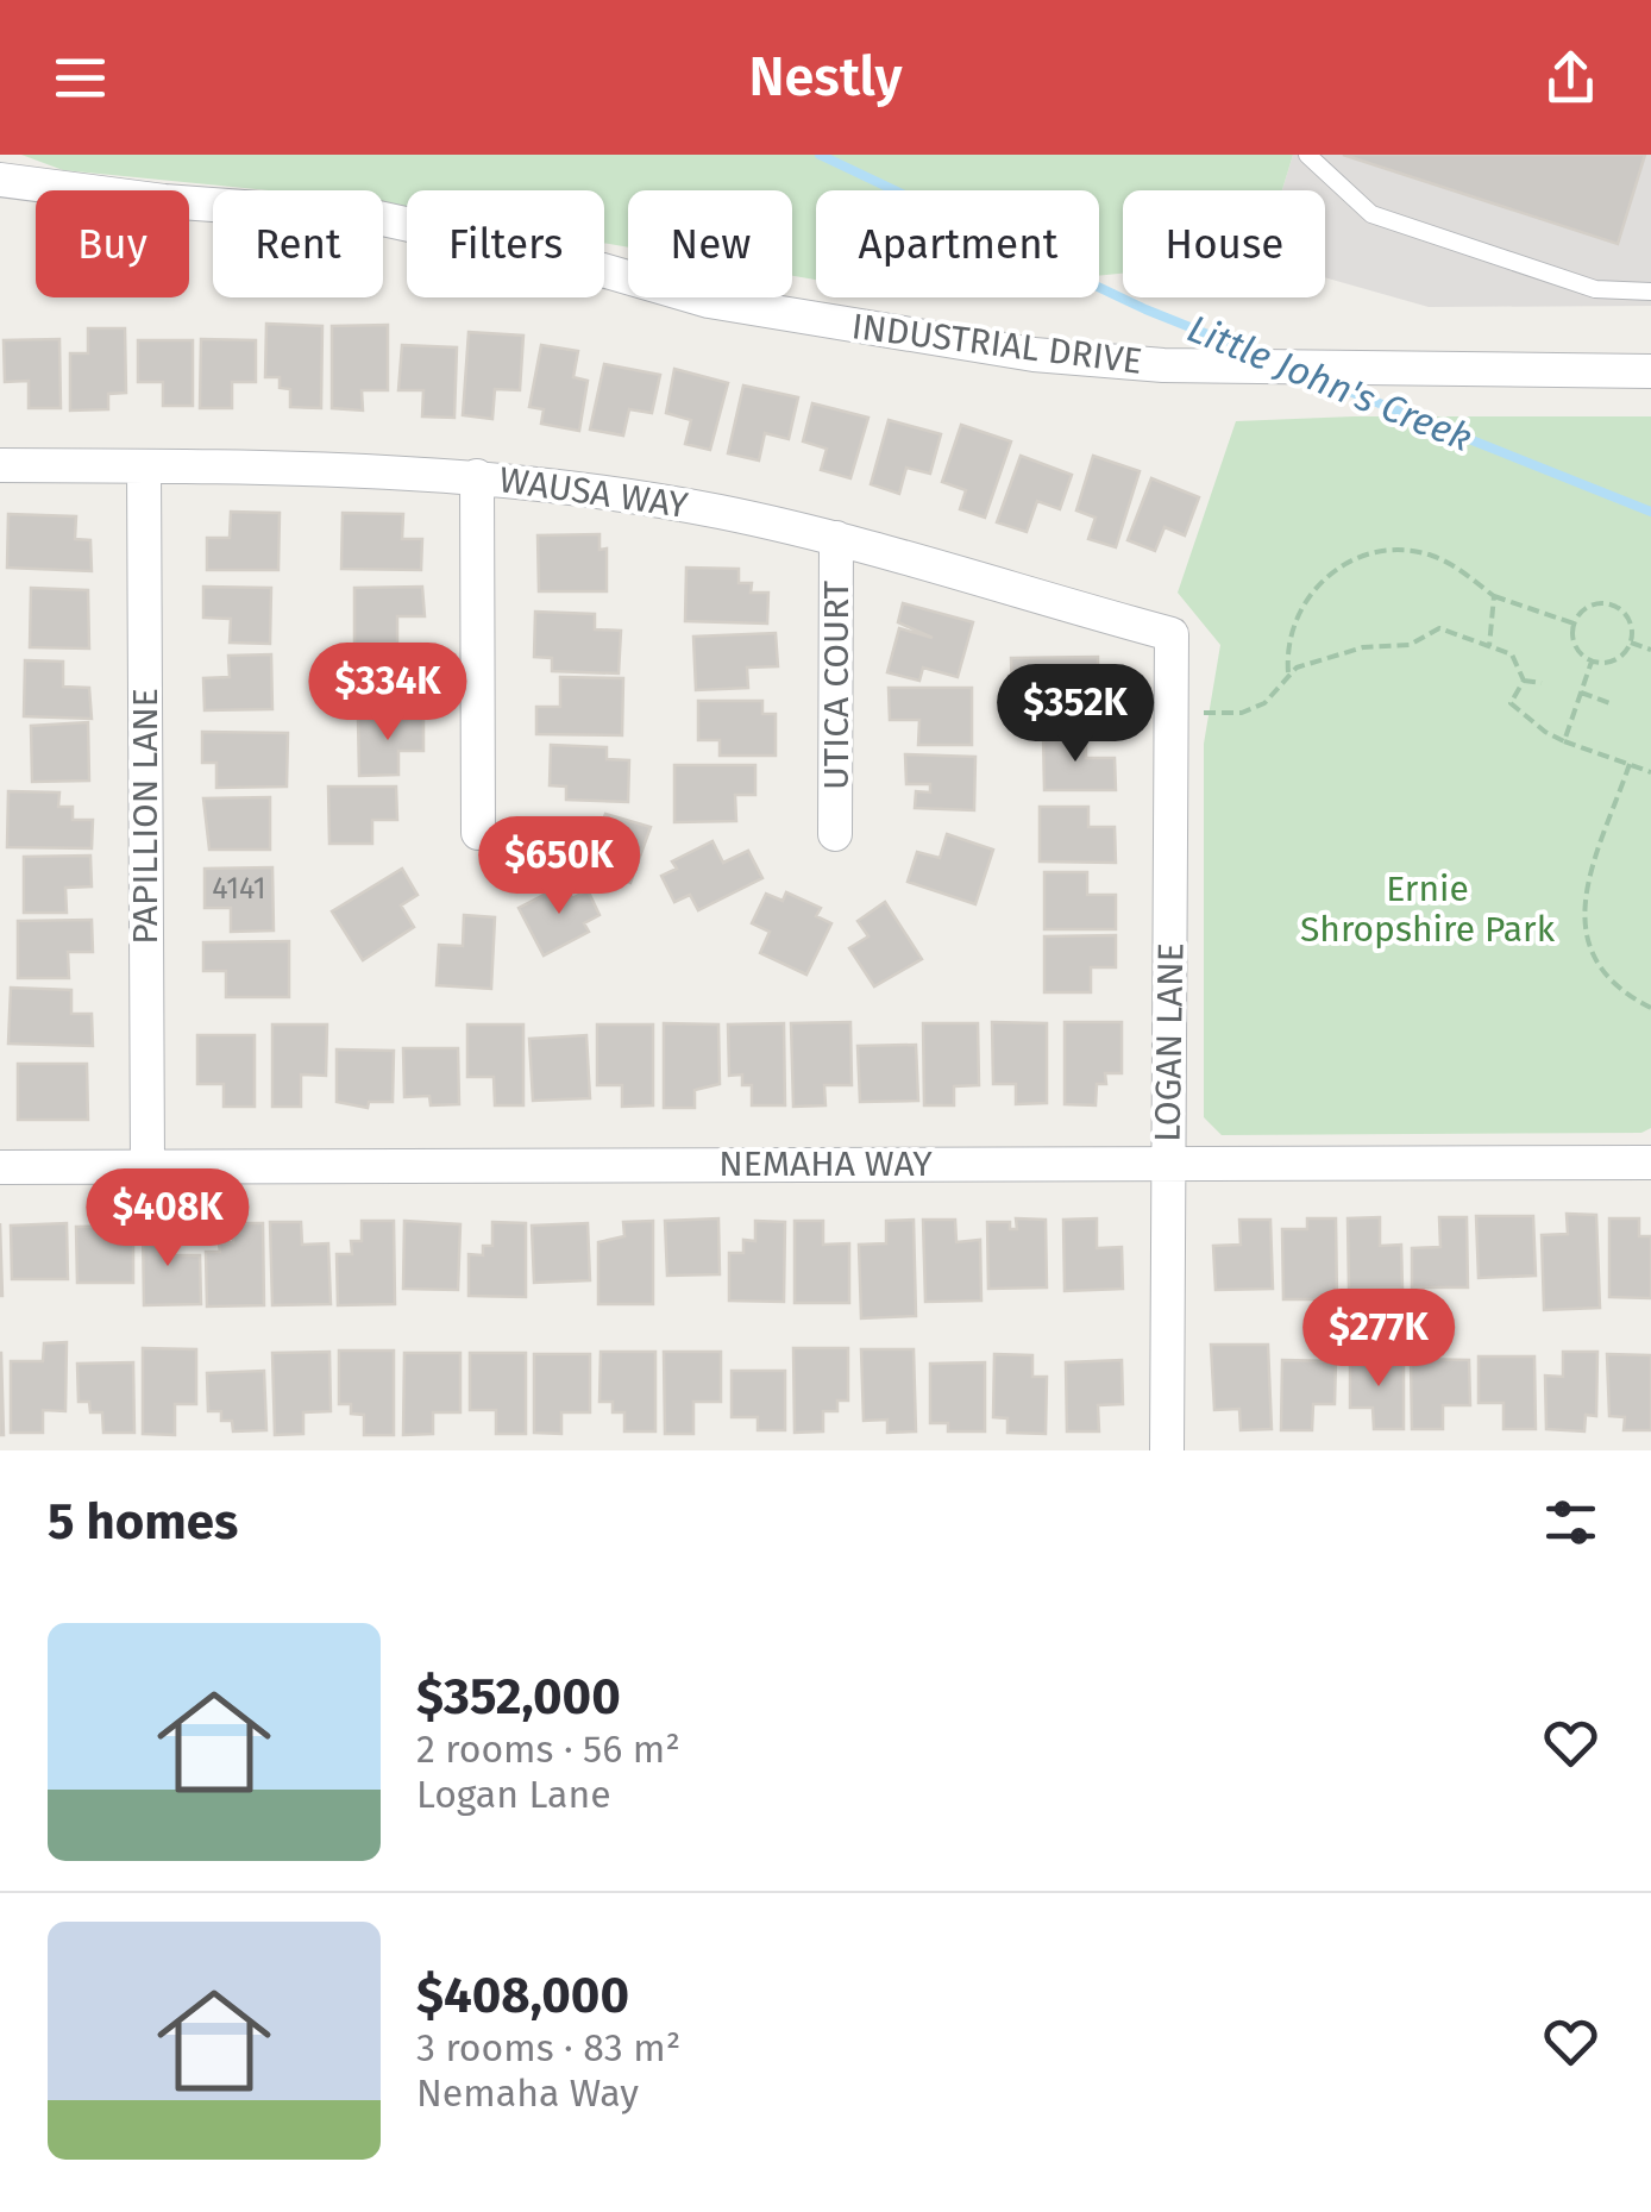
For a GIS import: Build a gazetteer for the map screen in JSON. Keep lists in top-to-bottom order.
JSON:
{
  "streets": {
    "street": [
      "INDUSTRIAL DRIVE",
      "WAUSA WAY",
      "UTICA COURT",
      "PAPILLION LANE",
      "LOGAN LANE",
      "NEMAHA WAY"
    ]
  },
  "crossings": [
    ["WAUSA WAY", "UTICA COURT"],
    ["WAUSA WAY", "PAPILLION LANE"],
    ["WAUSA WAY", "LOGAN LANE"],
    ["PAPILLION LANE", "NEMAHA WAY"],
    ["LOGAN LANE", "NEMAHA WAY"]
  ],
  "water": ["Little John's Creek"],
  "parks": ["Ernie Shropshire Park"],
  "house_numbers": ["4141"],
  "page": {
    "header": "Nestly",
    "chip": [
      "Buy",
      "Rent",
      "Filters",
      "New",
      "Apartment",
      "House"
    ],
    "price": [
      "$334K",
      "$352K",
      "$650K",
      "$408K",
      "$277K"
    ],
    "heading": "5 homes",
    "list": [
      {
        "name": "$352,000",
        "note": "2 rooms · 56 m² · Logan Lane"
      },
      {
        "name": "$408,000",
        "note": "3 rooms · 83 m² · Nemaha Way"
      }
    ]
  }
}
